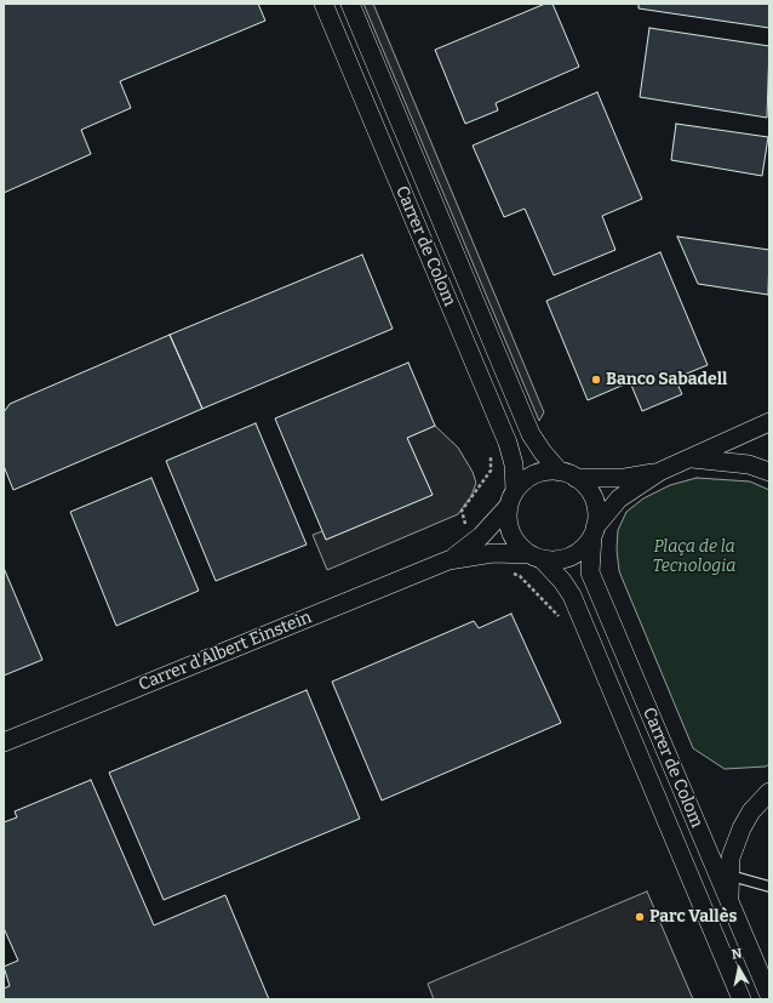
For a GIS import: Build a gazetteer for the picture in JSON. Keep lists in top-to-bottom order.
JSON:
{
  "streets": {
    "street": ["Carrer de Colom", "Carrer d'Albert Einstein"]
  },
  "crossings": [
    ["Carrer de Colom", "Carrer d'Albert Einstein"]
  ],
  "parks": ["Plaça de la Tecnologia"],
  "places": ["Banco Sabadell", "Parc Vallès"],
  "north": "top"
}
